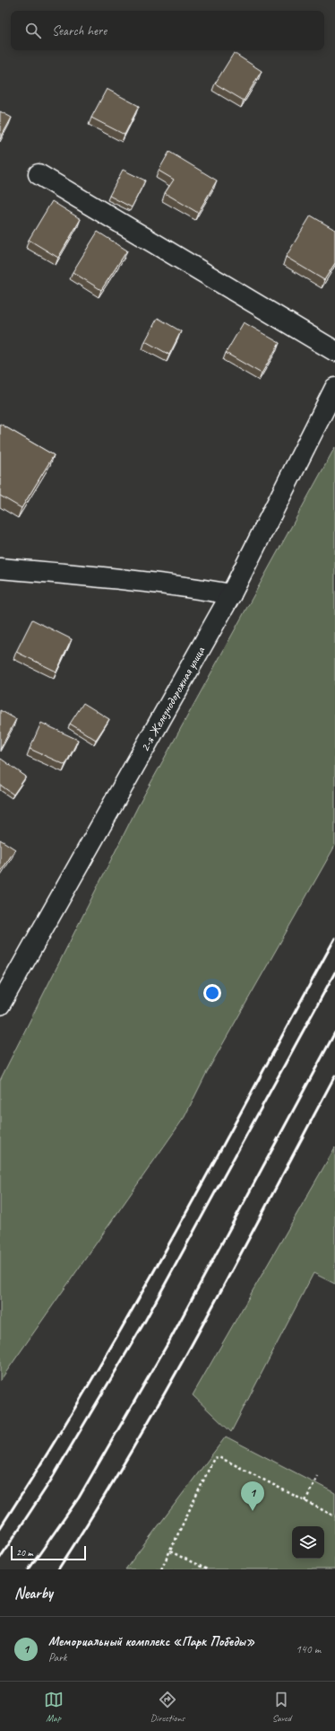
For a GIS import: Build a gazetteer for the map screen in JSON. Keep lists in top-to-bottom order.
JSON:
{
  "streets": {
    "street": ["2-я Железнодорожная улица"]
  },
  "scale_bar": "20 m",
  "page": {
    "search": "Search here",
    "pins": "1",
    "scale": "20 m",
    "heading": "Nearby",
    "list": [
      {
        "mark": "1",
        "name": "Мемориальный комплекс «Парк Победы»",
        "note": "Park",
        "value": "140 m"
      }
    ],
    "nav": ["Map", "Directions", "Saved"]
  }
}
